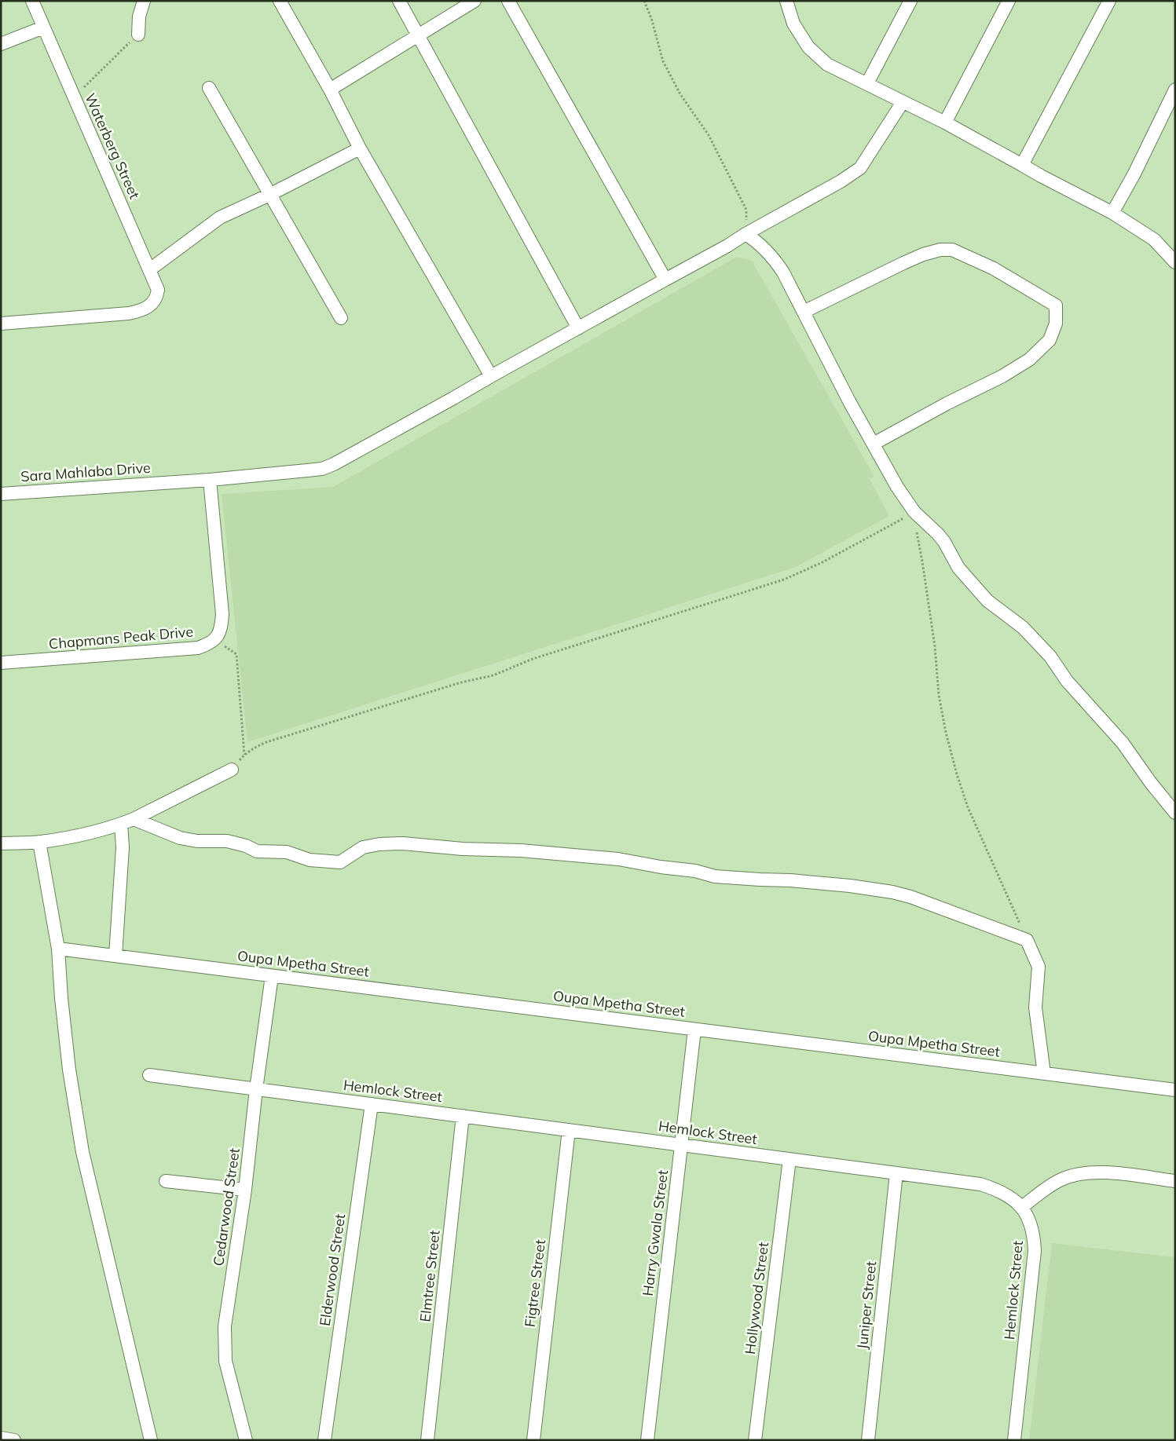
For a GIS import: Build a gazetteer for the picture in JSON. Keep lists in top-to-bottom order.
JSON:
{
  "streets": {
    "street": [
      "Waterberg Street",
      "Sara Mahlaba Drive",
      "Chapmans Peak Drive",
      "Oupa Mpetha Street",
      "Hemlock Street",
      "Cedarwood Street",
      "Harry Gwala Street",
      "Elderwood Street",
      "Elmtree Street",
      "Figtree Street",
      "Hollywood Street",
      "Juniper Street"
    ]
  },
  "crossings": [
    ["Sara Mahlaba Drive", "Chapmans Peak Drive"],
    ["Oupa Mpetha Street", "Cedarwood Street"],
    ["Oupa Mpetha Street", "Harry Gwala Street"],
    ["Hemlock Street", "Cedarwood Street"],
    ["Hemlock Street", "Harry Gwala Street"],
    ["Hemlock Street", "Elderwood Street"],
    ["Hemlock Street", "Elmtree Street"],
    ["Hemlock Street", "Figtree Street"],
    ["Hemlock Street", "Hollywood Street"],
    ["Hemlock Street", "Juniper Street"]
  ]
}
